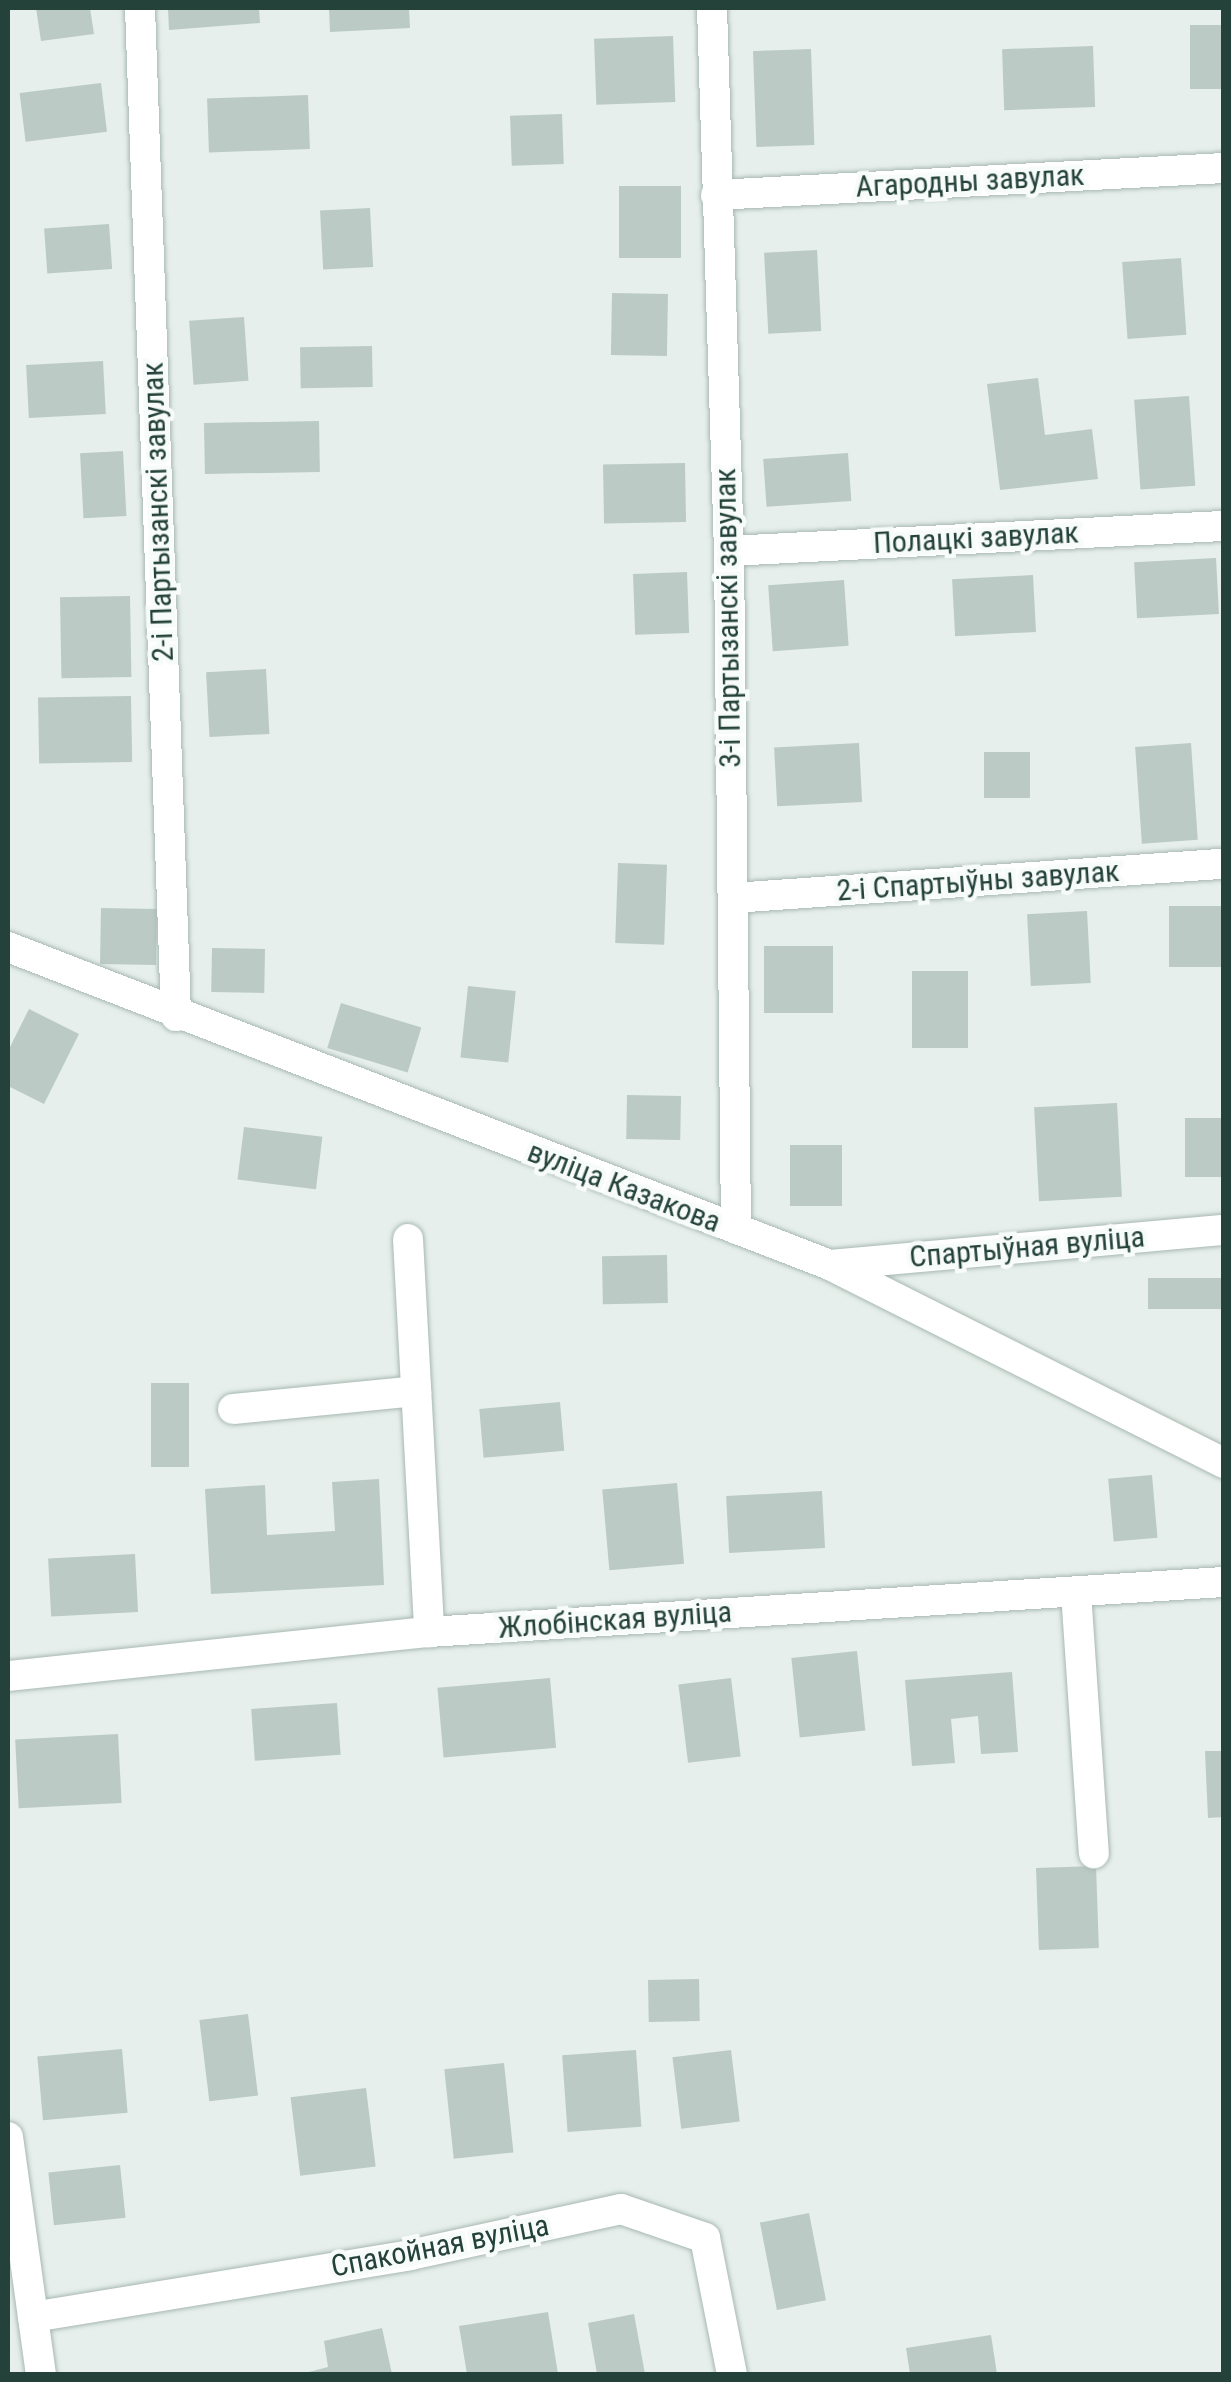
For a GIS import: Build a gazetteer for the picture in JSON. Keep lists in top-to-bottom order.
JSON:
{
  "streets": {
    "street": [
      "Агародны завулак",
      "2-і Партызанскі завулак",
      "Полацкі завулак",
      "3-і Партызанскі завулак",
      "2-і Спартыўны завулак",
      "вуліца Казакова",
      "Спартыўная вуліца",
      "Жлобінская вуліца",
      "Спакойная вуліца"
    ]
  },
  "crossings": [
    ["Агародны завулак", "3-і Партызанскі завулак"],
    ["2-і Партызанскі завулак", "вуліца Казакова"],
    ["Полацкі завулак", "3-і Партызанскі завулак"],
    ["3-і Партызанскі завулак", "2-і Спартыўны завулак"],
    ["3-і Партызанскі завулак", "вуліца Казакова"],
    ["вуліца Казакова", "Спартыўная вуліца"]
  ]
}
